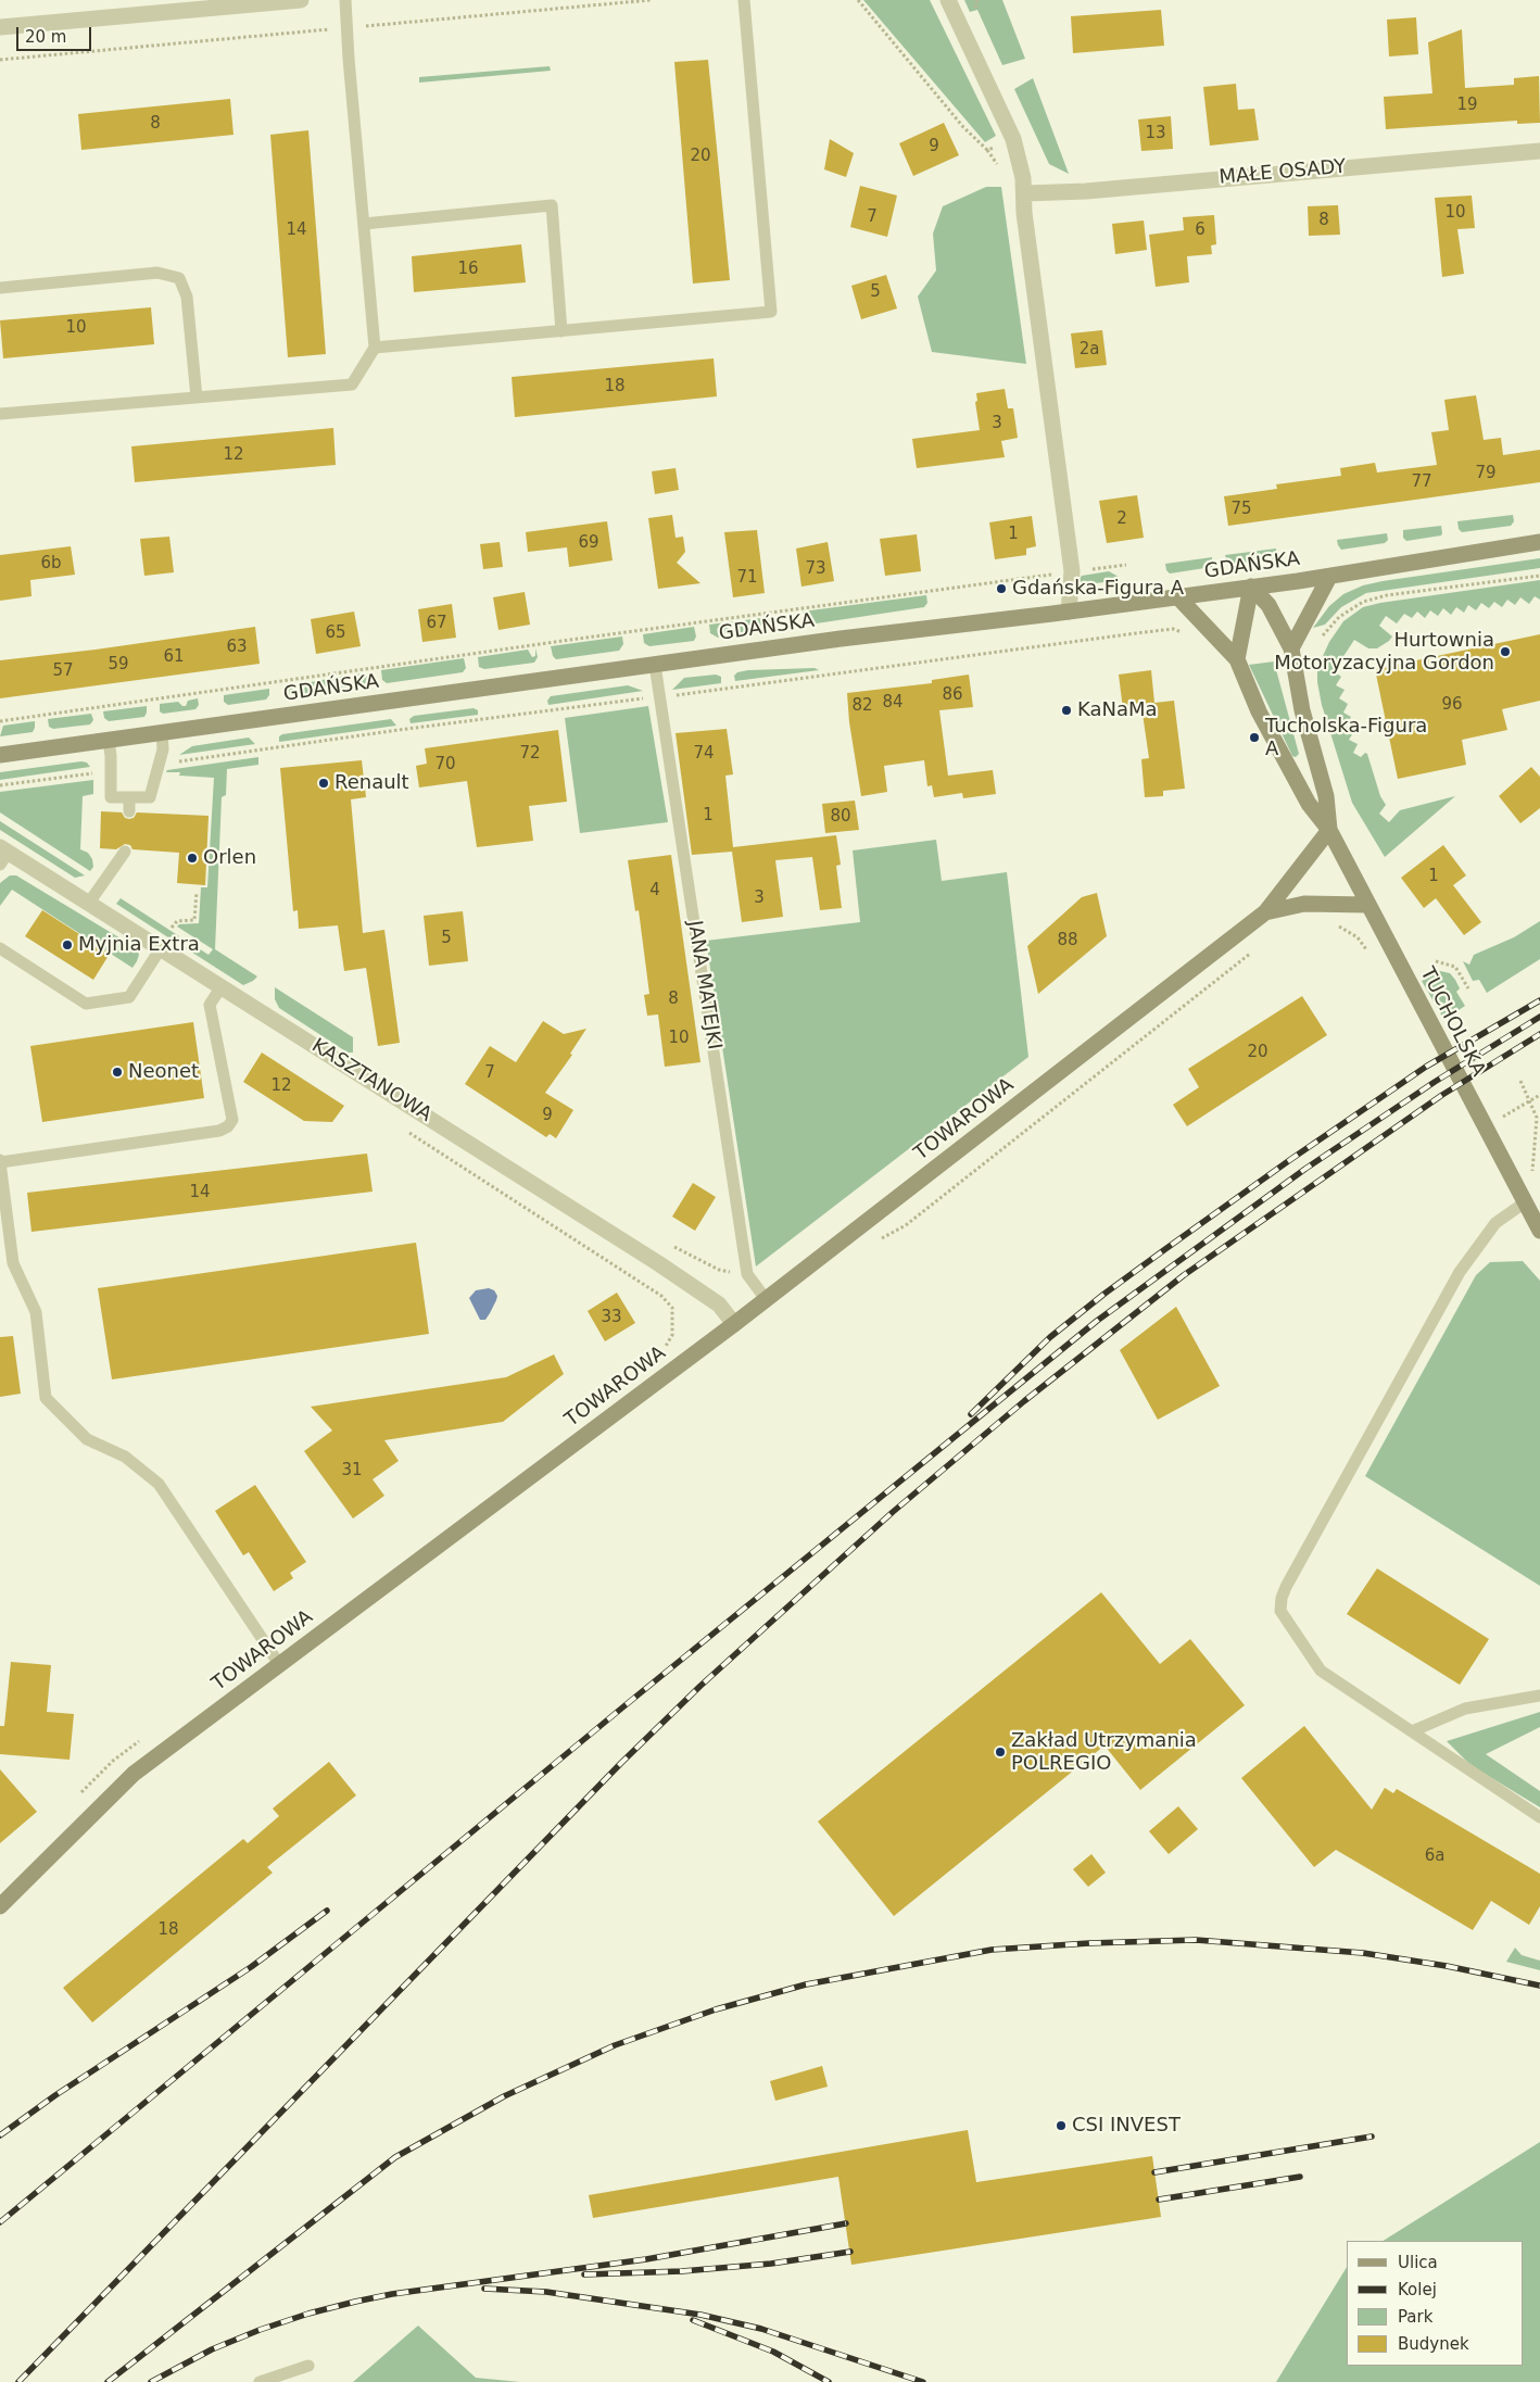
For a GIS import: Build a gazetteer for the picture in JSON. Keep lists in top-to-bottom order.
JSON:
{
  "streets": {
    "main road": ["GDAŃSKA", "TUCHOLSKA", "TOWAROWA"],
    "street": ["MAŁE OSADY", "KASZTANOWA"],
    "lane": ["JANA MATEJKI"]
  },
  "crossings": [
    ["GDAŃSKA", "JANA MATEJKI"],
    ["GDAŃSKA", "TUCHOLSKA"],
    ["JANA MATEJKI", "TOWAROWA"],
    ["TUCHOLSKA", "TOWAROWA"],
    ["KASZTANOWA", "TOWAROWA"]
  ],
  "places": [
    "Gdańska-Figura A",
    "Hurtownia Motoryzacyjna Gordon",
    "KaNaMa",
    "Tucholska-Figura A",
    "Renault",
    "Orlen",
    "Myjnia Extra",
    "Neonet",
    "Zakład Utrzymania POLREGIO",
    "CSI INVEST"
  ],
  "house_numbers": [
    "19",
    "8",
    "13",
    "9",
    "20",
    "10",
    "7",
    "8",
    "14",
    "6",
    "16",
    "5",
    "10",
    "2a",
    "18",
    "3",
    "12",
    "79",
    "77",
    "75",
    "2",
    "1",
    "69",
    "6b",
    "73",
    "71",
    "67",
    "65",
    "63",
    "61",
    "59",
    "57",
    "86",
    "84",
    "96",
    "82",
    "72",
    "74",
    "70",
    "1",
    "80",
    "1",
    "4",
    "3",
    "5",
    "88",
    "8",
    "10",
    "20",
    "7",
    "12",
    "9",
    "14",
    "33",
    "31",
    "6a",
    "18"
  ],
  "legend": [
    "Ulica",
    "Kolej",
    "Park",
    "Budynek"
  ],
  "scale_bar": "20 m"
}
